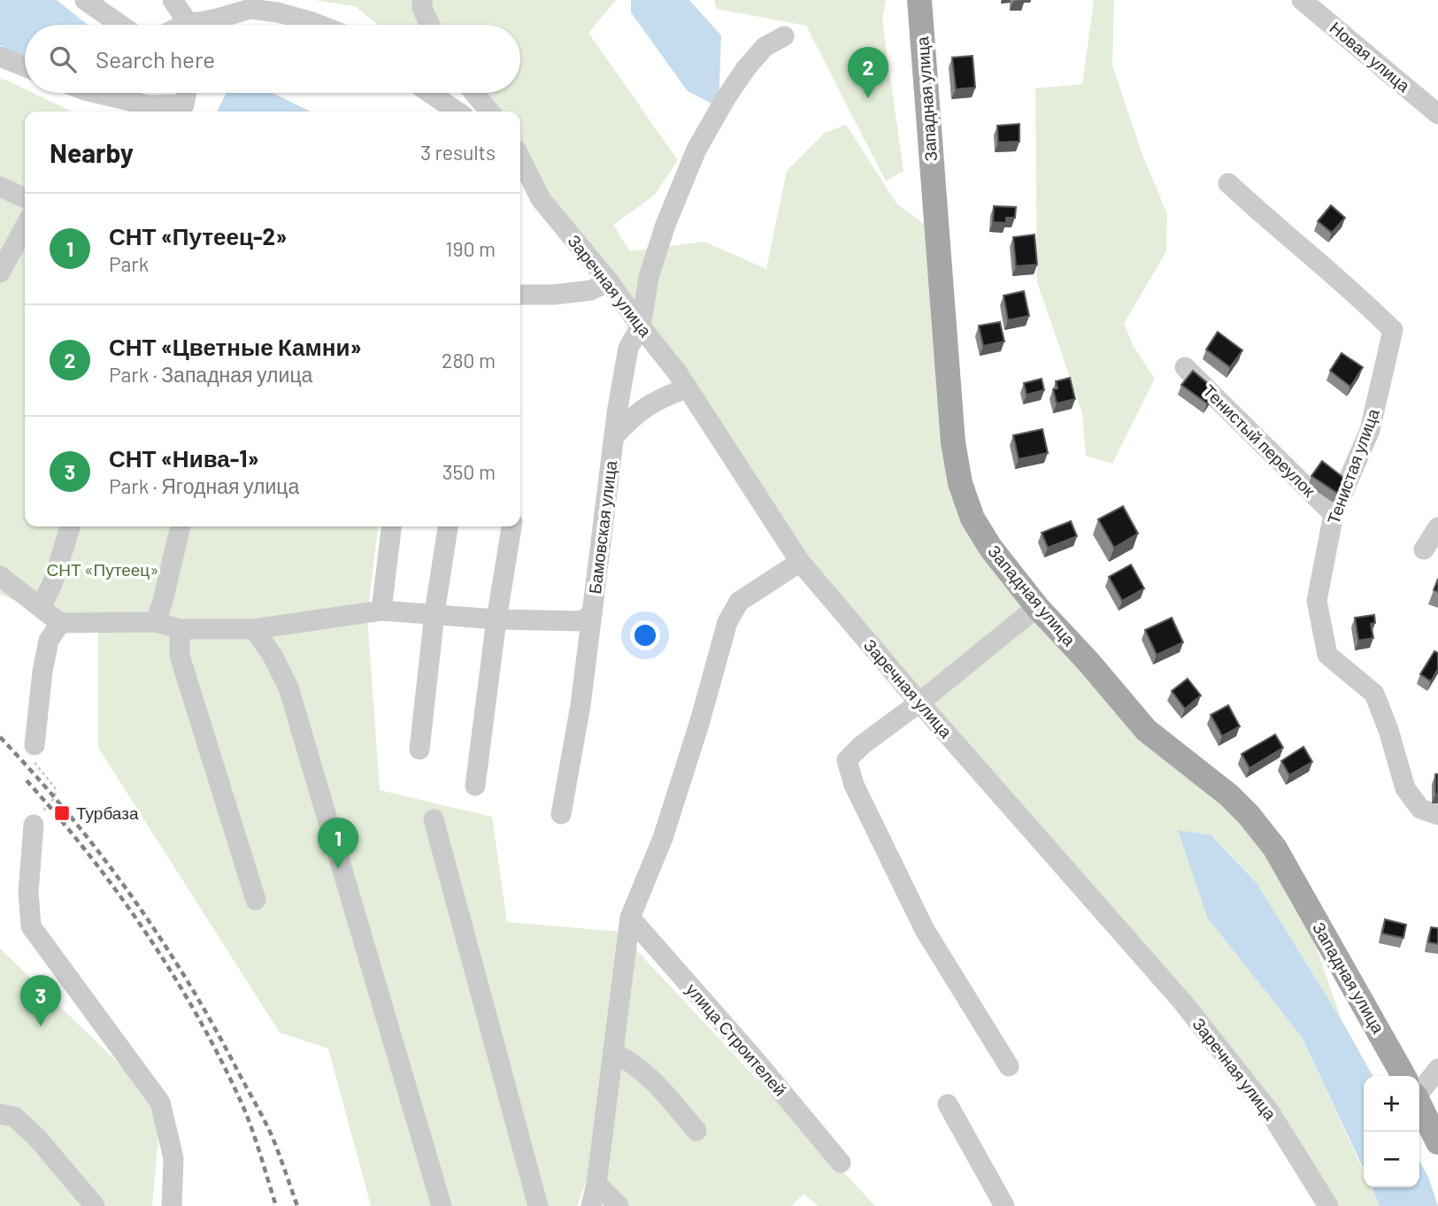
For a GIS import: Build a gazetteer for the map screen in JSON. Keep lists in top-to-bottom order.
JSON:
{
  "streets": {
    "main road": ["Западная улица"],
    "street": [
      "Новая улица",
      "Заречная улица",
      "Тенистый переулок",
      "Тенистая улица",
      "Бамовская улица",
      "улица Строителей"
    ]
  },
  "crossings": [
    ["Заречная улица", "Бамовская улица"],
    ["Тенистый переулок", "Тенистая улица"]
  ],
  "parks": ["СНТ «Путеец»"],
  "places": {
    "transit": ["Турбаза"]
  },
  "page": {
    "search": "Search here",
    "pins": ["2", "1", "3"],
    "heading": ["Nearby", "3 results"],
    "list": [
      {
        "mark": "1",
        "name": "СНТ «Путеец-2»",
        "note": "Park",
        "value": "190 m"
      },
      {
        "mark": "2",
        "name": "СНТ «Цветные Камни»",
        "note": "Park · Западная улица",
        "value": "280 m"
      },
      {
        "mark": "3",
        "name": "СНТ «Нива-1»",
        "note": "Park · Ягодная улица",
        "value": "350 m"
      }
    ],
    "map_buttons": ["+", "−"]
  }
}
